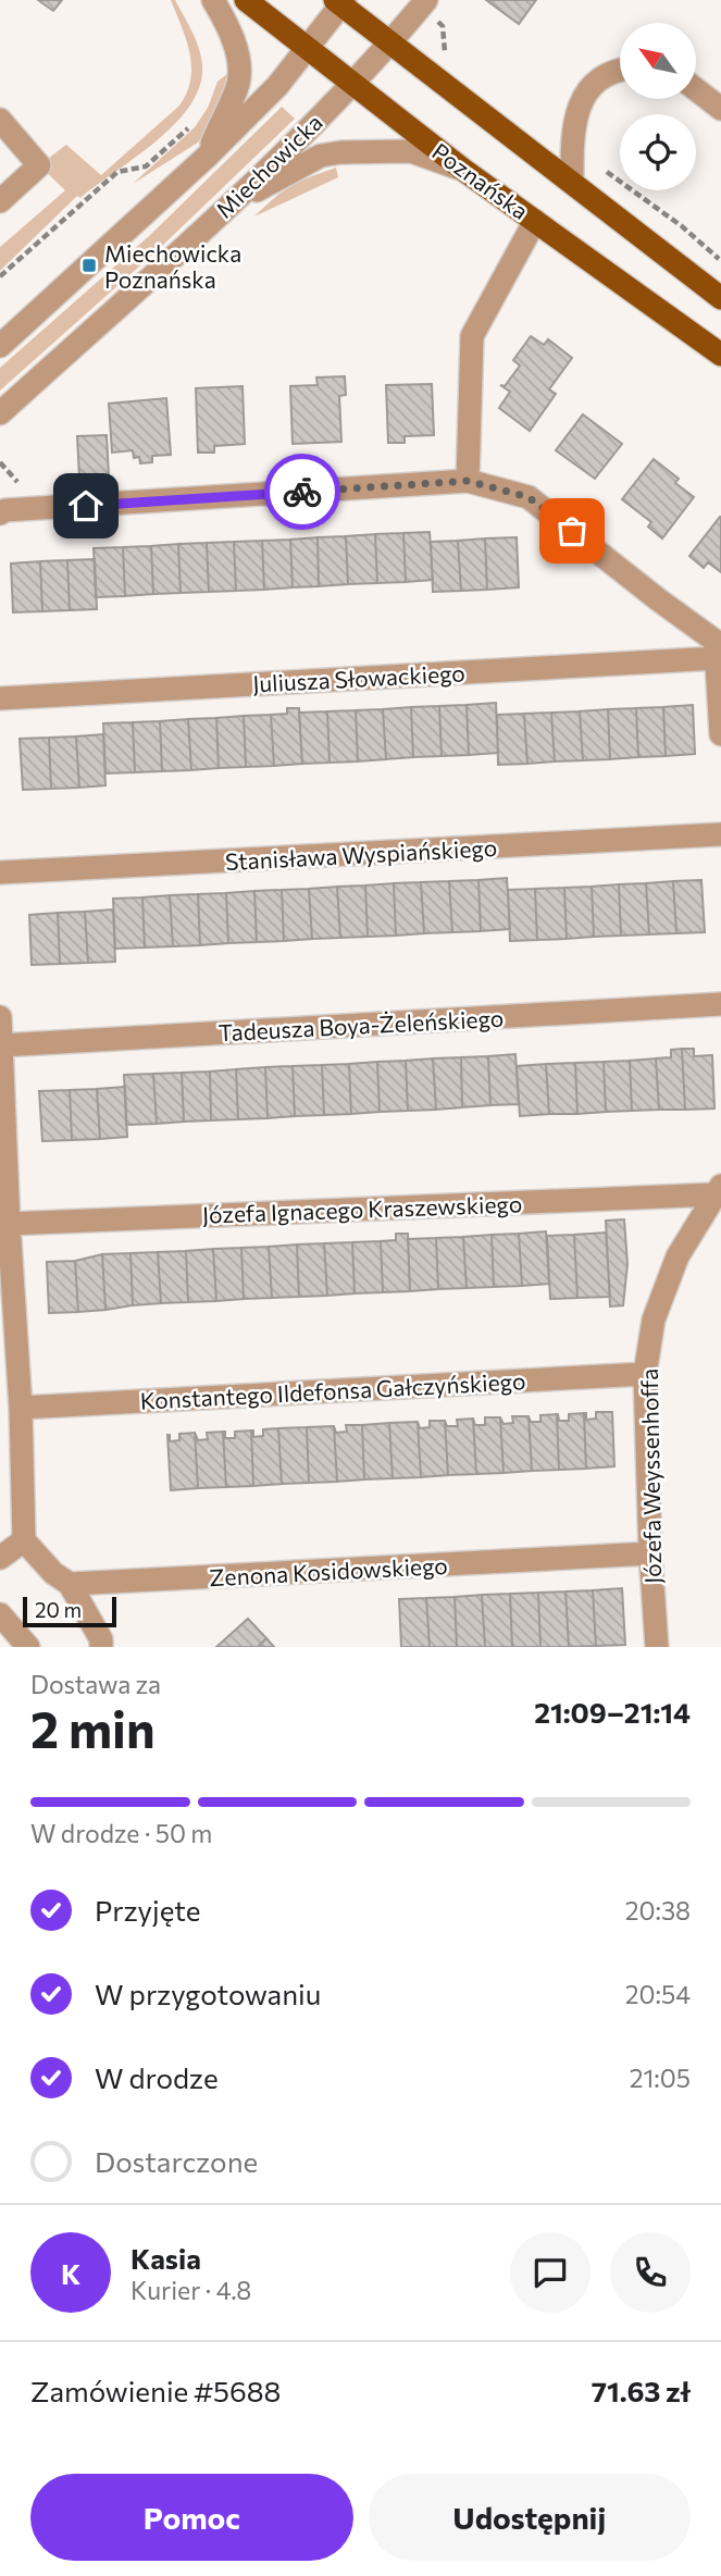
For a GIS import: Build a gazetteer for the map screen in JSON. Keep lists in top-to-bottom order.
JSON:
{
  "streets": {
    "main road": ["Poznańska"],
    "street": [
      "Miechowicka",
      "Juliusza Słowackiego",
      "Stanisława Wyspiańskiego",
      "Tadeusza Boya-Żeleńskiego",
      "Józefa Ignacego Kraszewskiego",
      "Konstantego Ildefonsa Gałczyńskiego",
      "Józefa Weyssenhoffa",
      "Zenona Kosidowskiego"
    ]
  },
  "crossings": [
    ["Miechowicka", "Poznańska"],
    ["Józefa Ignacego Kraszewskiego", "Józefa Weyssenhoffa"],
    ["Konstantego Ildefonsa Gałczyńskiego", "Józefa Weyssenhoffa"],
    ["Józefa Weyssenhoffa", "Zenona Kosidowskiego"]
  ],
  "places": {
    "transit": ["Miechowicka Poznańska"]
  },
  "scale_bar": "20 m",
  "north": "top left",
  "page": {
    "scale": "20 m",
    "heading": ["2 min", "Dostawa za", "21:09–21:14"],
    "panel": [
      "Kasia",
      "Kurier · 4.8",
      "Zamówienie #5688",
      "71.63 zł"
    ],
    "bar": "W drodze · 50 m",
    "list": [
      ["Przyjęte", "20:38"],
      ["W przygotowaniu", "20:54"],
      ["W drodze", "21:05"],
      "Dostarczone"
    ],
    "round": "K",
    "buttons": ["Pomoc", "Udostępnij"]
  }
}
